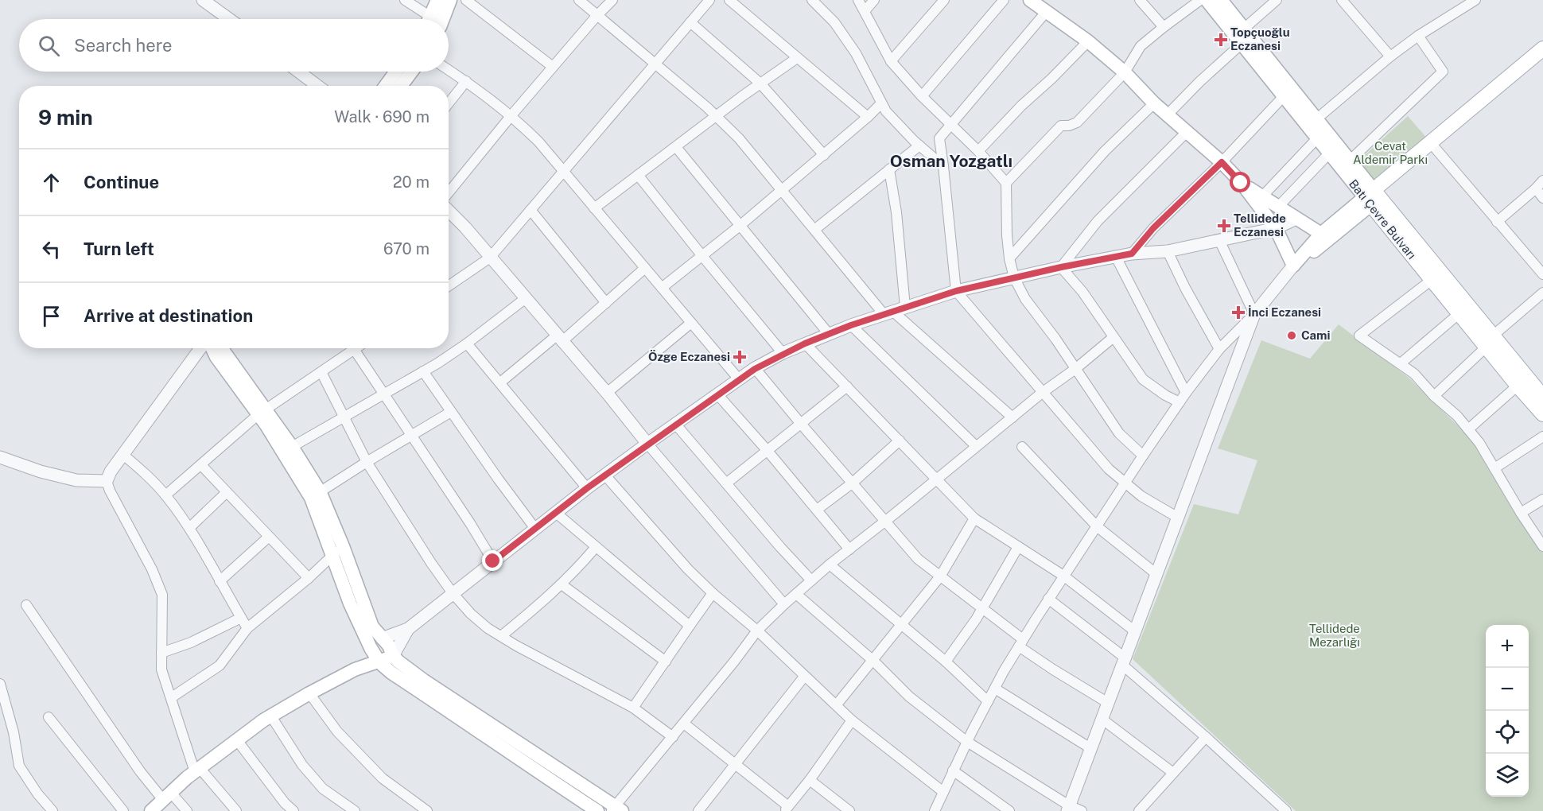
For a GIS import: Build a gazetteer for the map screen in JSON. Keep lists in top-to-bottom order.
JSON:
{
  "streets": {
    "main road": ["Batı Çevre Bulvarı"]
  },
  "districts": ["Osman Yozgatlı"],
  "parks": ["Cevat Aldemir Parkı", "Tellidede Mezarlığı"],
  "places": {
    "health": [
      "Topçuoğlu Eczanesi",
      "Tellidede Eczanesi",
      "İnci Eczanesi",
      "Özge Eczanesi"
    ],
    "other": ["Cami"]
  },
  "page": {
    "search": "Search here",
    "heading": ["9 min", "Walk · 690 m"],
    "list": [
      ["Continue", "20 m"],
      ["Turn left", "670 m"],
      "Arrive at destination"
    ],
    "map_buttons": ["+", "−"]
  }
}
